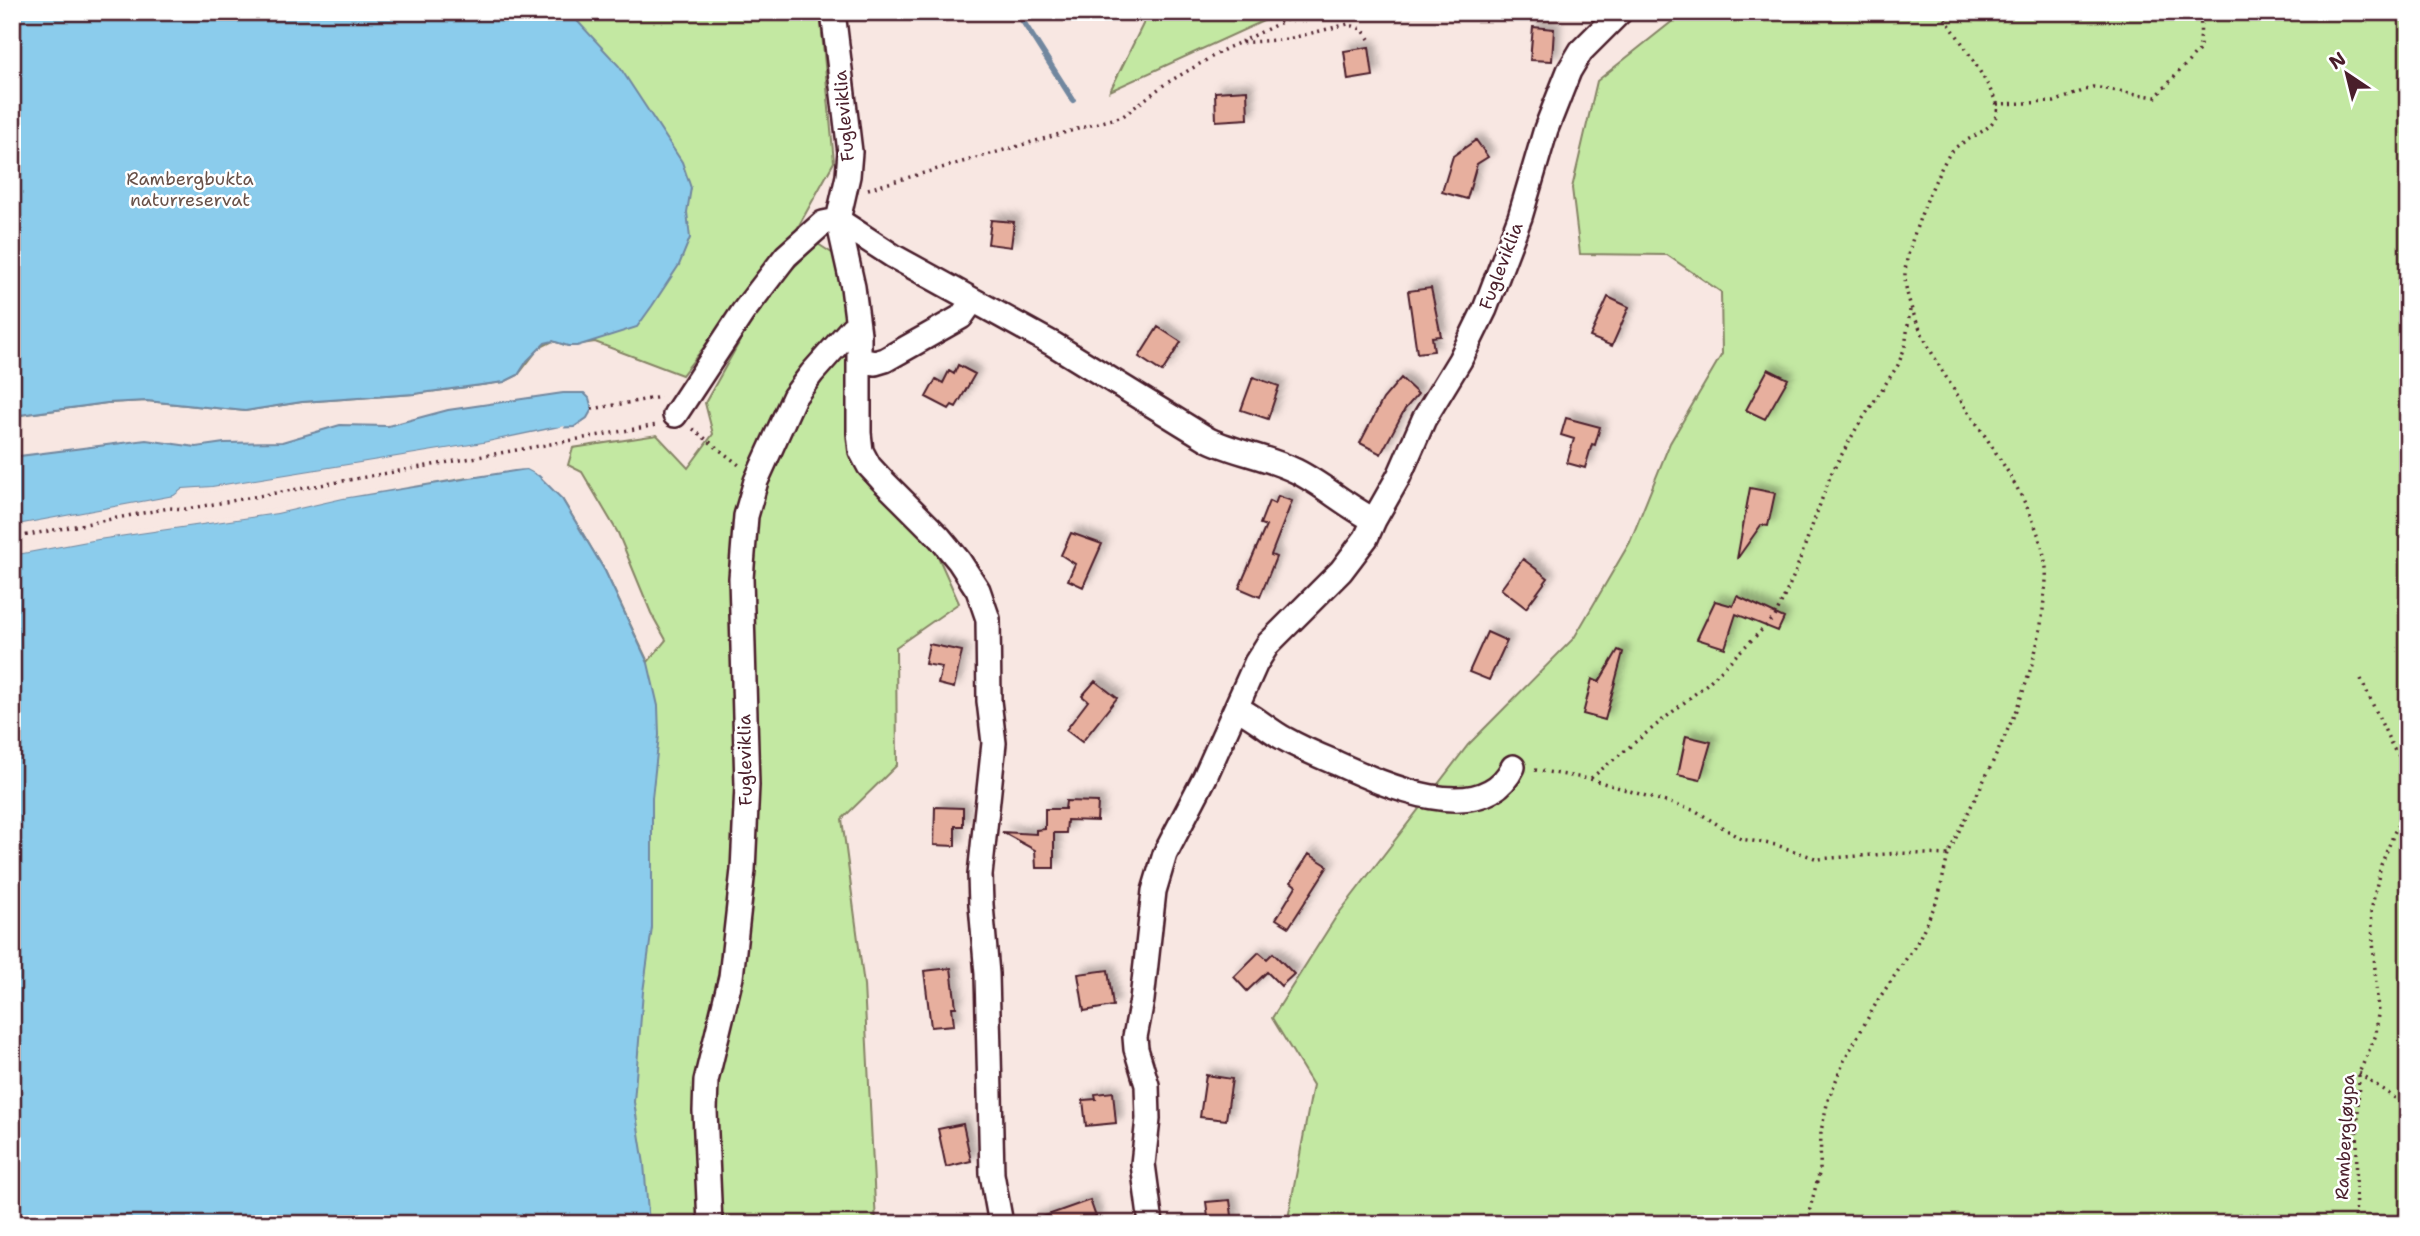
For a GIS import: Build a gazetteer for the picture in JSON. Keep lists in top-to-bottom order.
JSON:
{
  "streets": {
    "street": ["Fugleviklia"],
    "path": ["Rambergløypa"]
  },
  "parks": ["Rambergbukta naturreservat"],
  "north": "top left"
}
